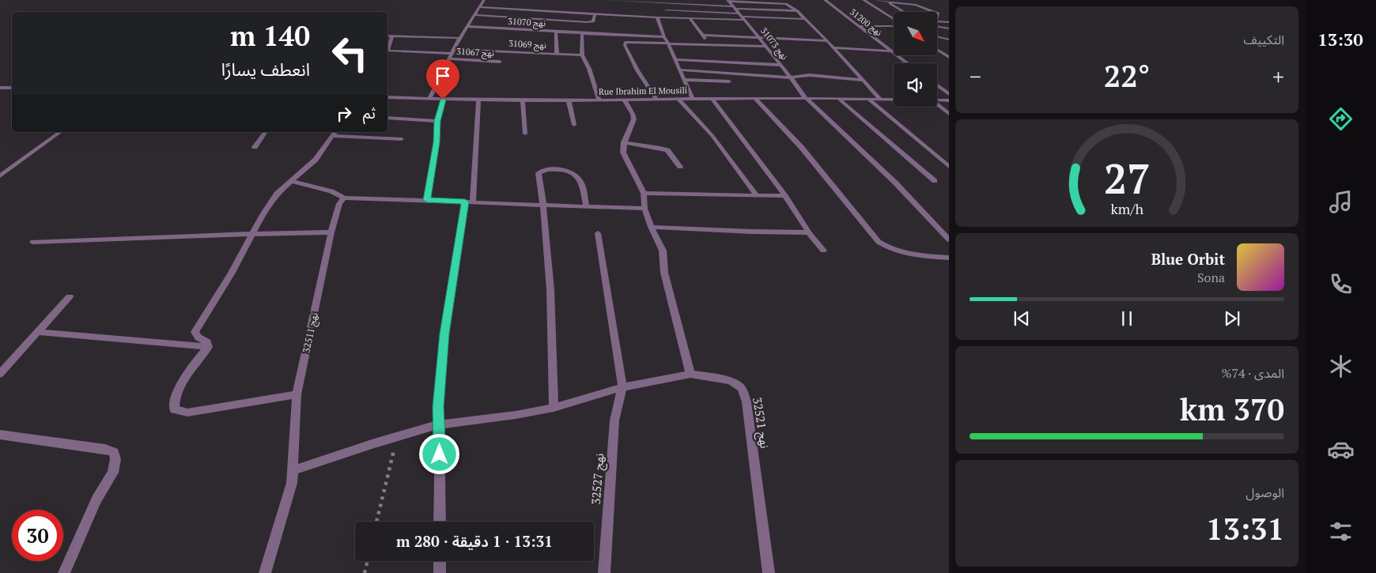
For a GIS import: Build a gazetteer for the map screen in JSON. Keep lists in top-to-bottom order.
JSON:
{
  "streets": {
    "street": [
      "نهج 31070",
      "نهج 31200",
      "نهج 31073",
      "نهج 31069",
      "نهج 31067",
      "Rue Ibrahim El Mousili",
      "نهج 32511",
      "نهج 32521",
      "نهج 32527"
    ]
  },
  "crossings": [
    ["نهج 31073", "Rue Ibrahim El Mousili"]
  ],
  "north": "bottom right",
  "page": {
    "tabs": "13:30",
    "tile": [
      "التكييف",
      ["المدى · 74%", "370 km"],
      ["الوصول", "13:31"]
    ],
    "turn": ["140 m", "انعطف يسارًا"],
    "heat": ["−", "22°", "+"],
    "then": "ثم",
    "song": ["Blue Orbit", "Sona"],
    "limit": "30",
    "trip": "13:31 · 1 دقيقة · 280 m",
    "gauge": ["27", "km/h"]
  }
}
